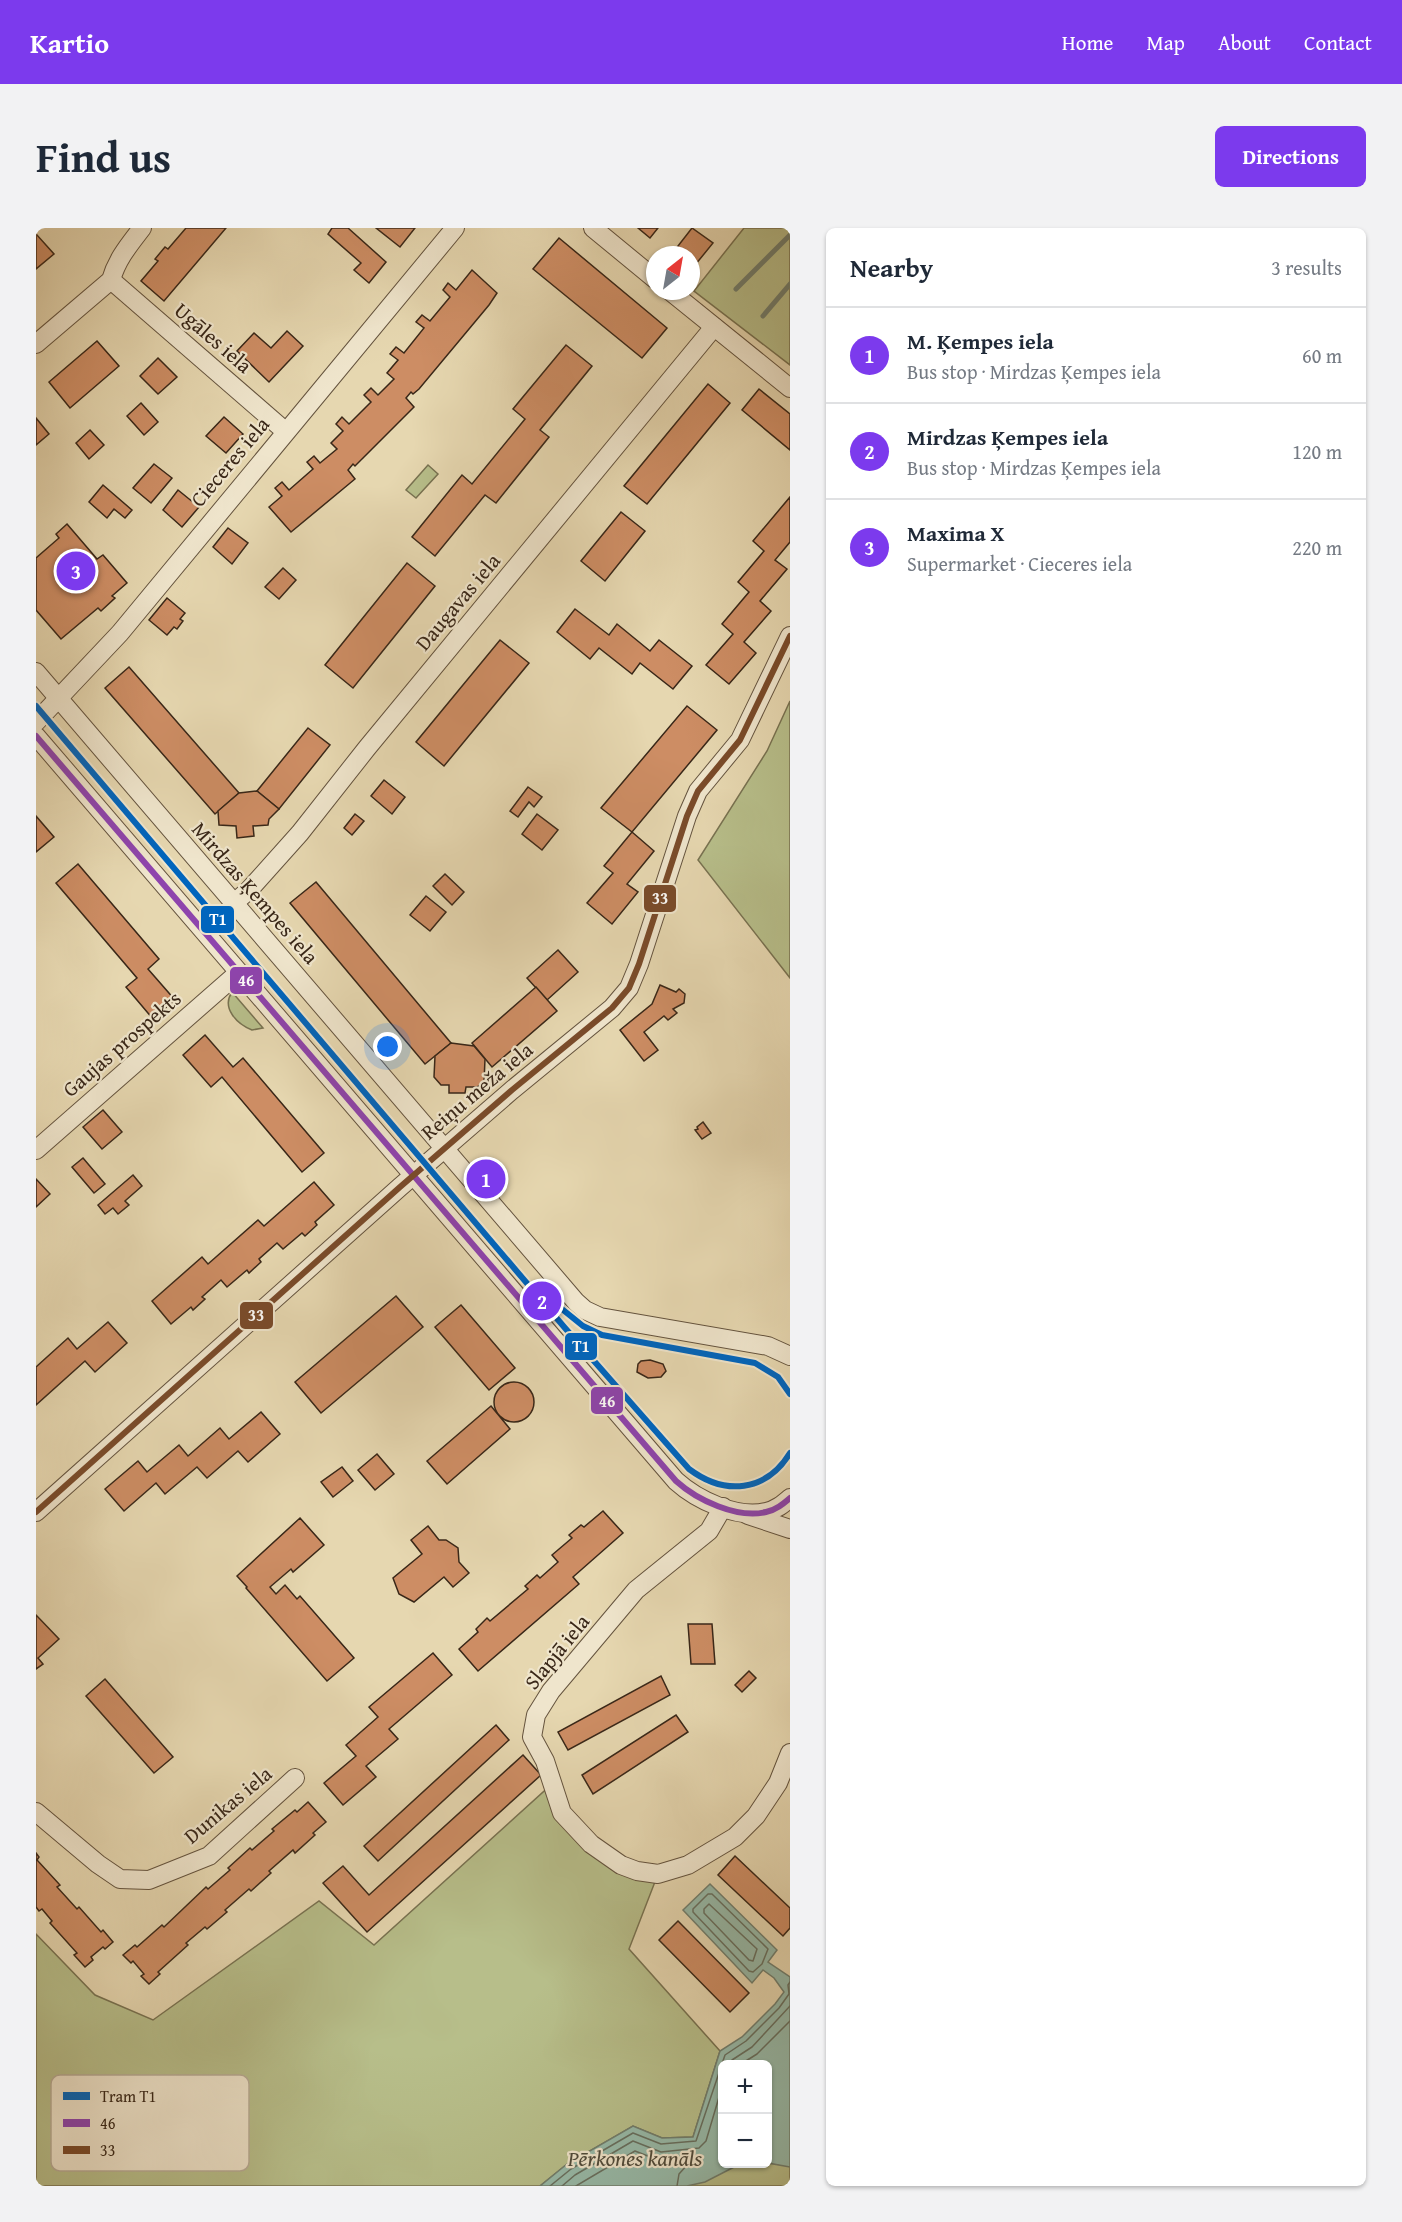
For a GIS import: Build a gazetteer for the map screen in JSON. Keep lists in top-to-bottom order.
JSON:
{
  "streets": {
    "street": [
      "Ugāles iela",
      "Cieceres iela",
      "Daugavas iela",
      "Mirdzas Ķempes iela",
      "Gaujas prospekts",
      "Reiņu meža iela",
      "Slapjā iela",
      "Dunikas iela"
    ]
  },
  "crossings": [
    ["Ugāles iela", "Cieceres iela"],
    ["Cieceres iela", "Mirdzas Ķempes iela"],
    ["Daugavas iela", "Mirdzas Ķempes iela"],
    ["Mirdzas Ķempes iela", "Reiņu meža iela"]
  ],
  "water": ["Pērkones kanāls"],
  "lines": ["transit line 33", "tram line T1", "transit line 46"],
  "legend": ["Tram T1", "46", "33"],
  "north": "top right",
  "page": {
    "header": "Kartio",
    "nav": [
      "Home",
      "Map",
      "About",
      "Contact"
    ],
    "title": "Find us",
    "buttons": "Directions",
    "heading": ["Nearby", "3 results"],
    "list": [
      {
        "mark": "1",
        "name": "M. Ķempes iela",
        "note": "Bus stop · Mirdzas Ķempes iela",
        "value": "60 m"
      },
      {
        "mark": "2",
        "name": "Mirdzas Ķempes iela",
        "note": "Bus stop · Mirdzas Ķempes iela",
        "value": "120 m"
      },
      {
        "mark": "3",
        "name": "Maxima X",
        "note": "Supermarket · Cieceres iela",
        "value": "220 m"
      }
    ],
    "pins": ["3", "1", "2"],
    "map_buttons": ["+", "−"]
  }
}
